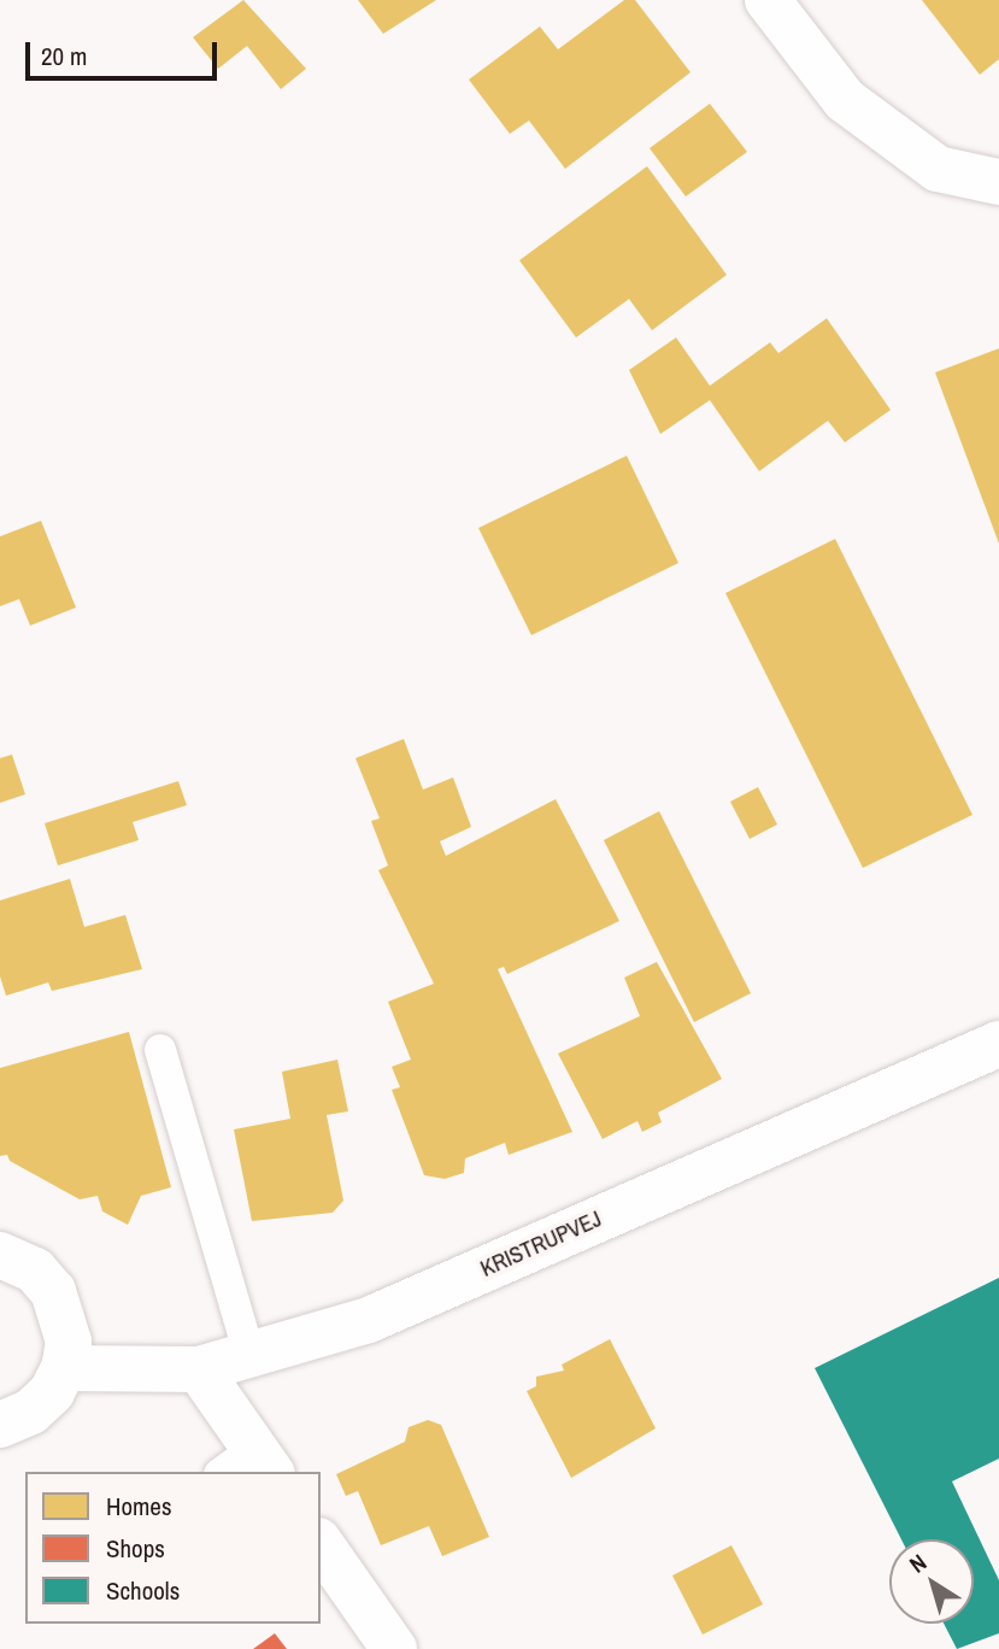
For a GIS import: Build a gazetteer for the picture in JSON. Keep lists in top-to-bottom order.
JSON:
{
  "streets": {
    "street": ["KRISTRUPVEJ"]
  },
  "legend": ["Homes", "Shops", "Schools"],
  "scale_bar": "20 m",
  "north": "top left"
}
